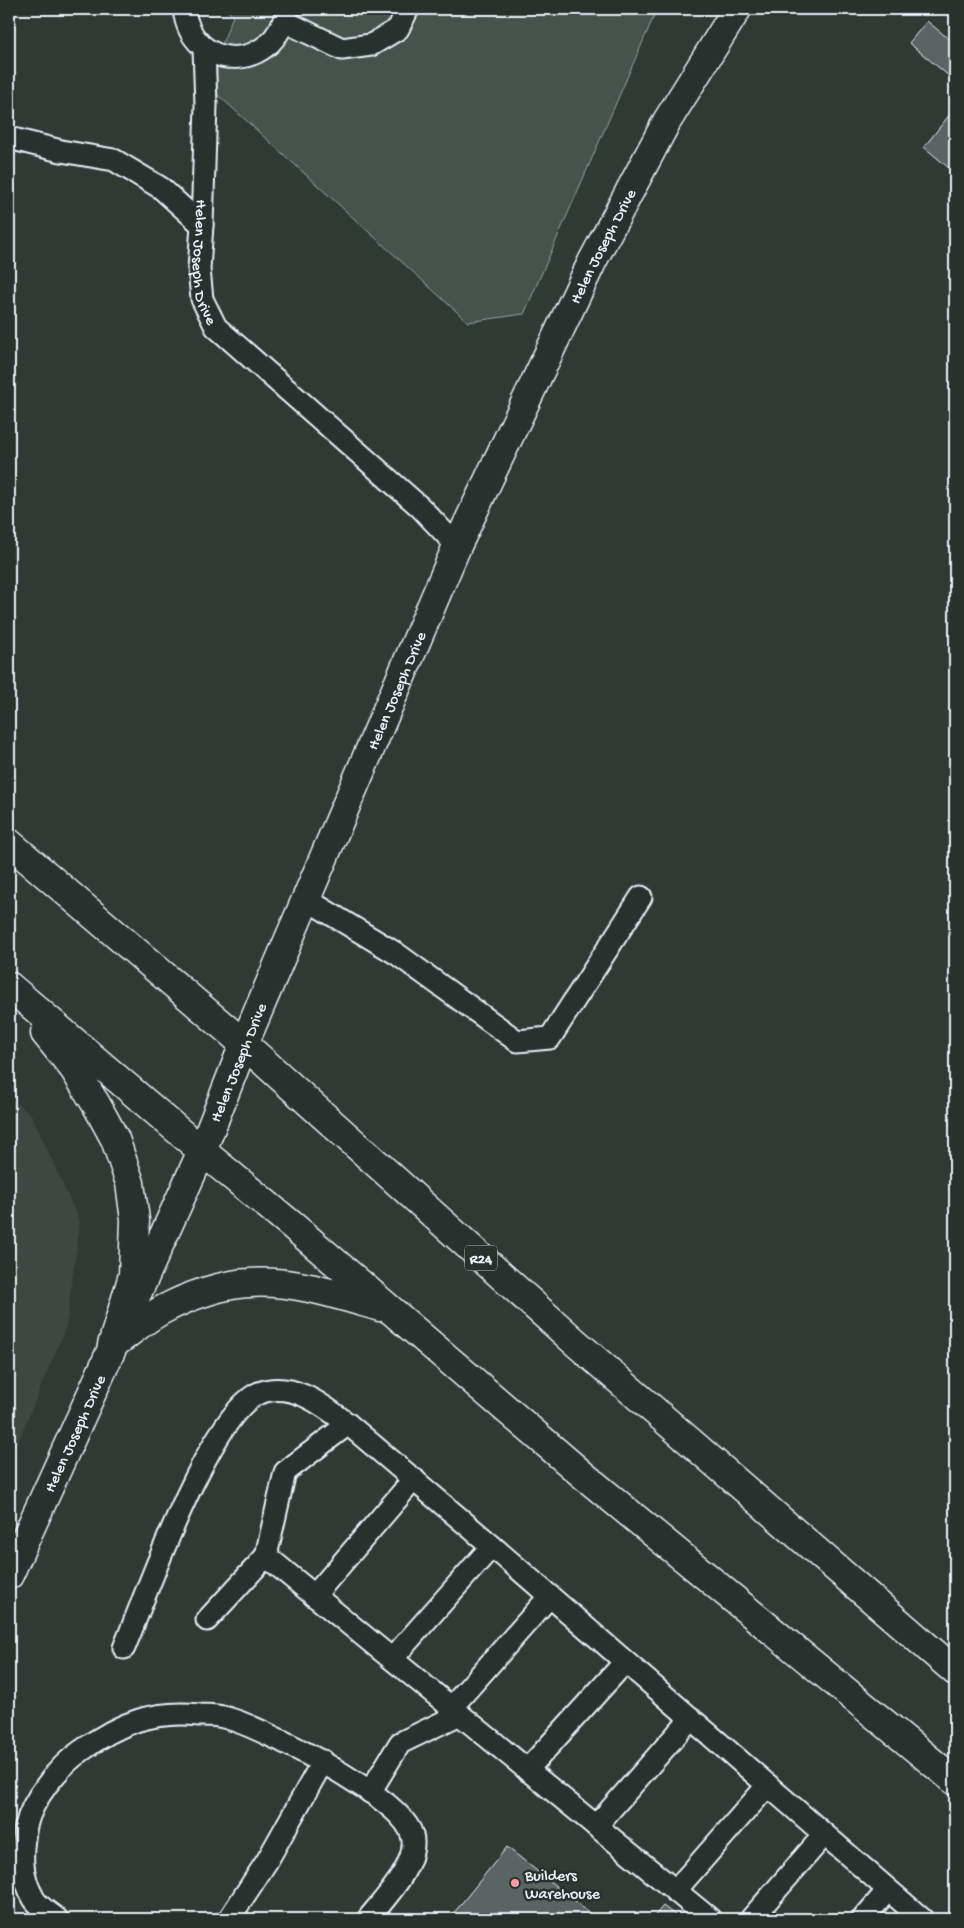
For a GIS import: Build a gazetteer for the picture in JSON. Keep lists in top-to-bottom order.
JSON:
{
  "streets": {
    "main road": ["Helen Joseph Drive", "R24"]
  },
  "crossings": [
    ["Helen Joseph Drive", "R24"]
  ],
  "places": ["Builders Warehouse"]
}
